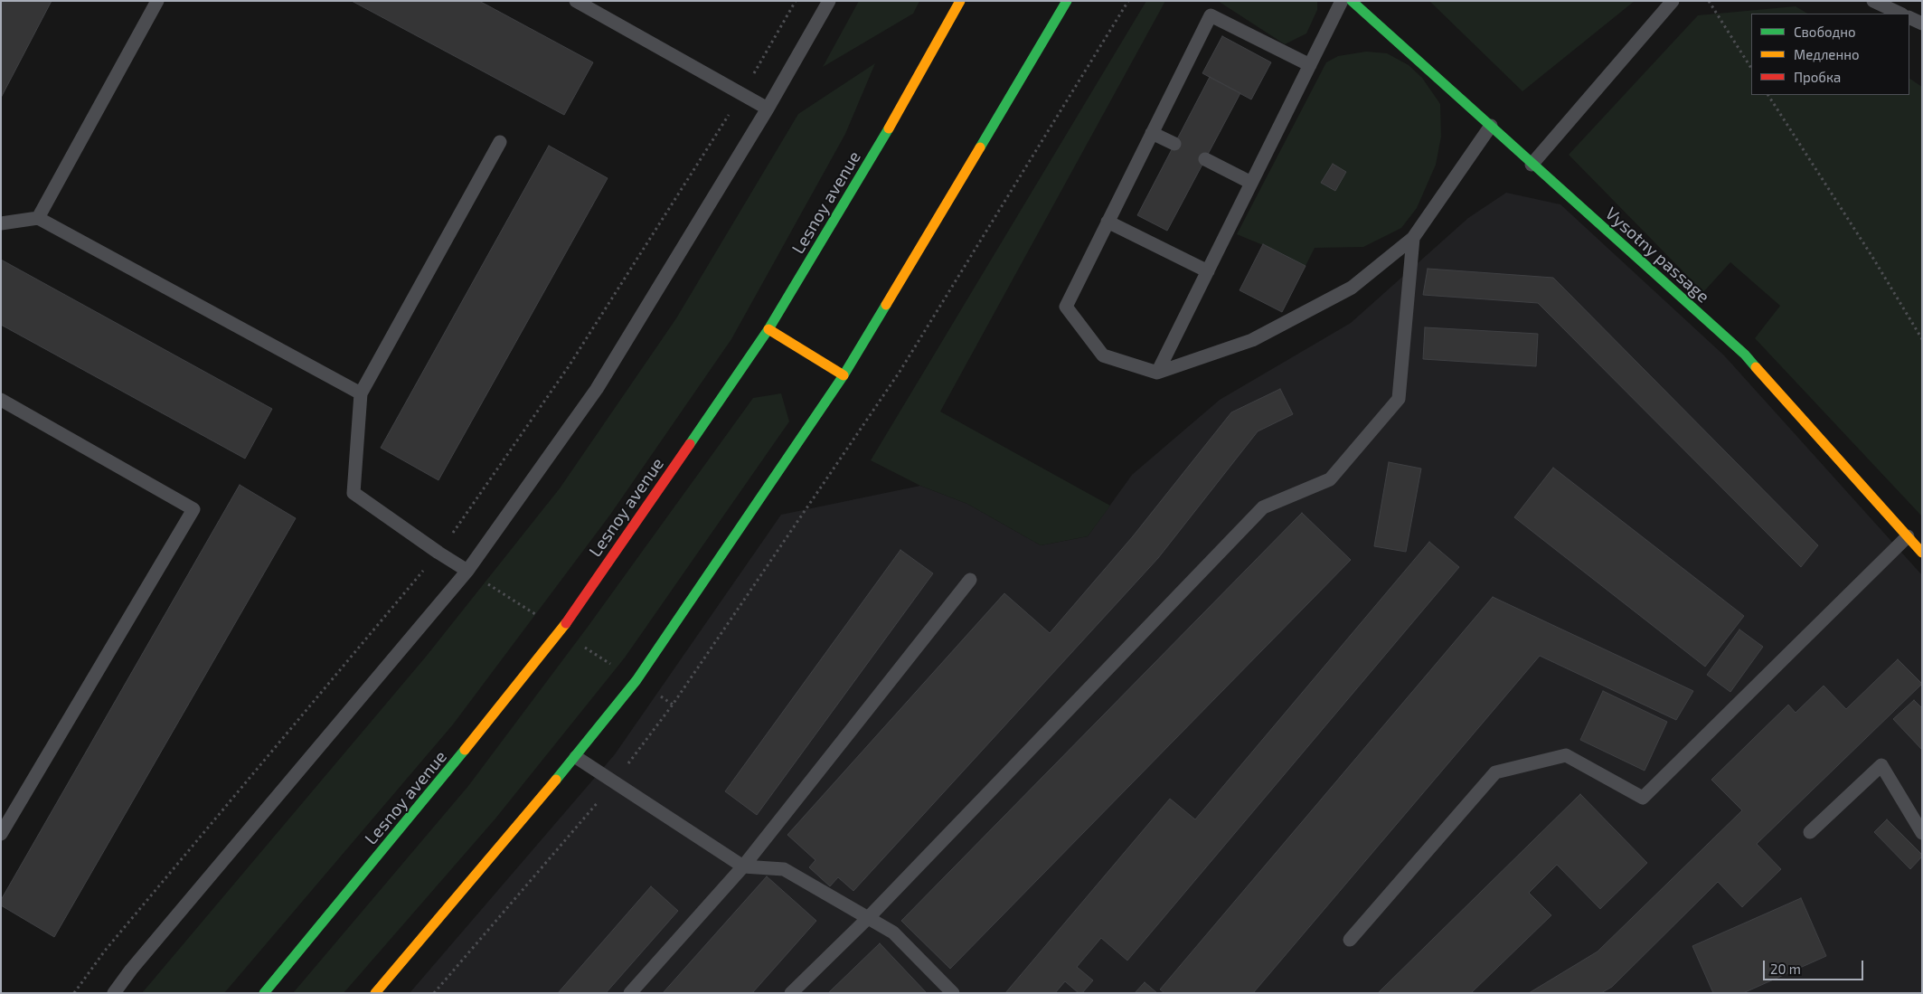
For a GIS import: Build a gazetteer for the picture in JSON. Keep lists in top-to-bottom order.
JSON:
{
  "streets": {
    "main road": ["Lesnoy avenue", "Vysotny passage"]
  },
  "legend": ["Свободно", "Медленно", "Пробка"],
  "scale_bar": "20 m"
}
